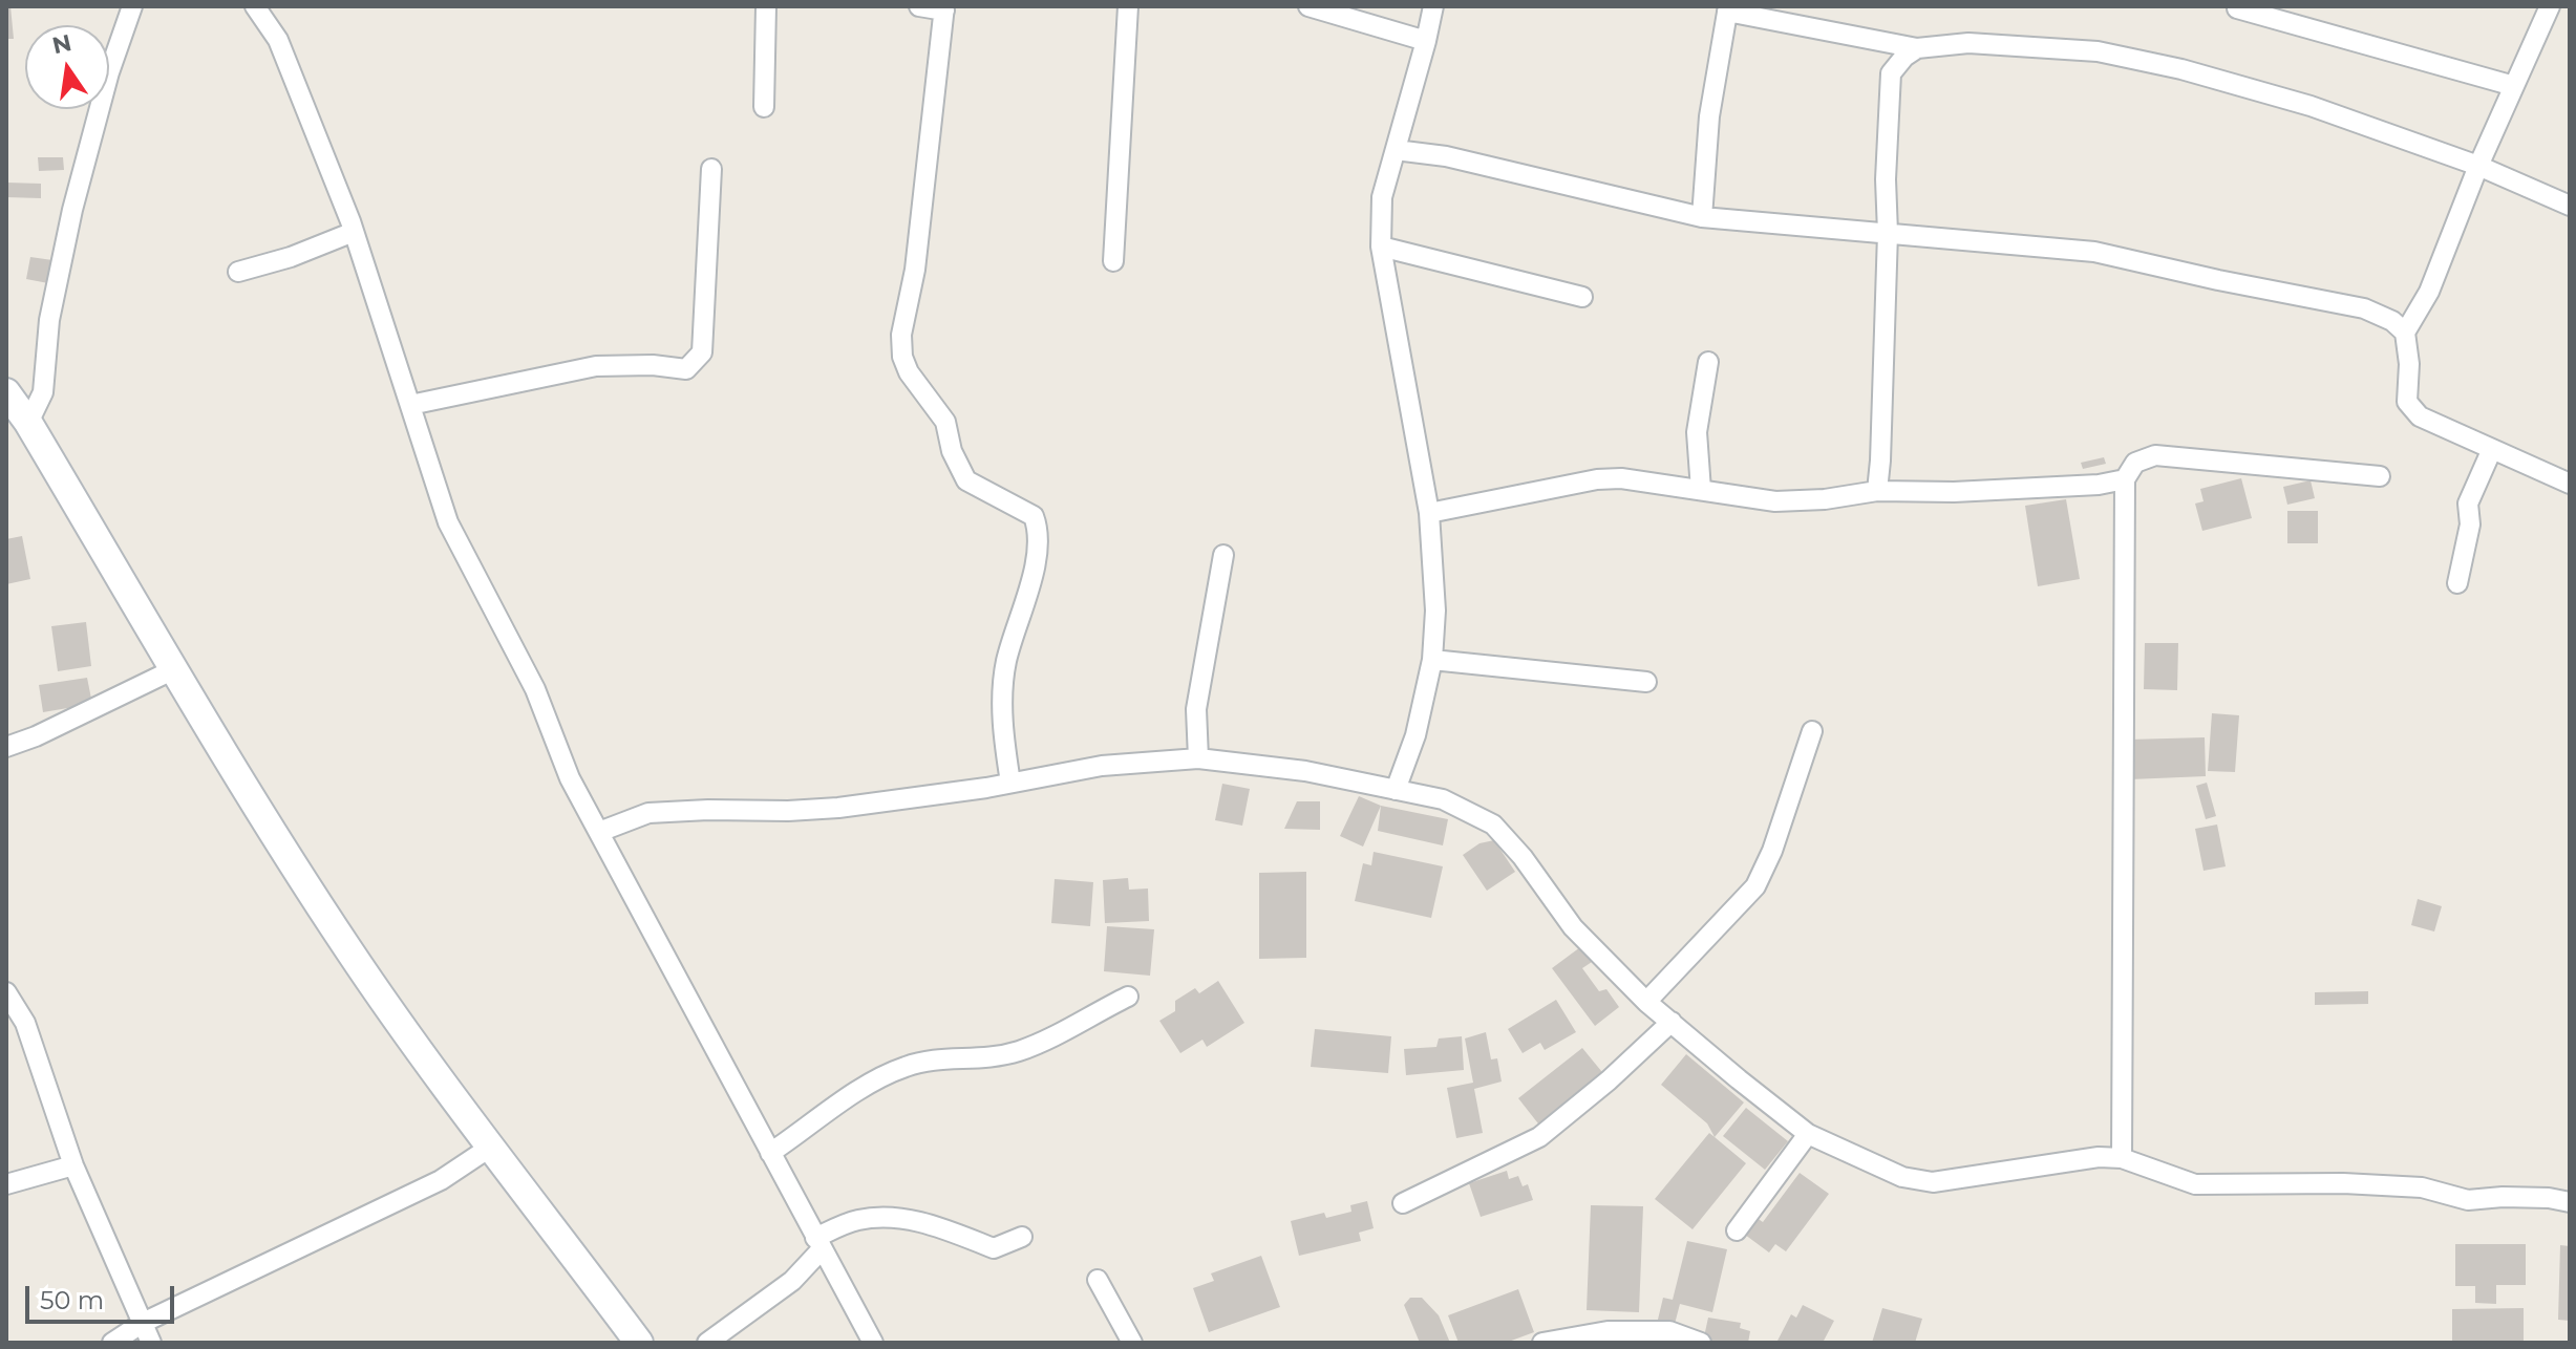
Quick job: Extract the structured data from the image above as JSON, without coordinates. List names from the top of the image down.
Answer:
{
  "scale_bar": "50 m",
  "north": "top"
}
